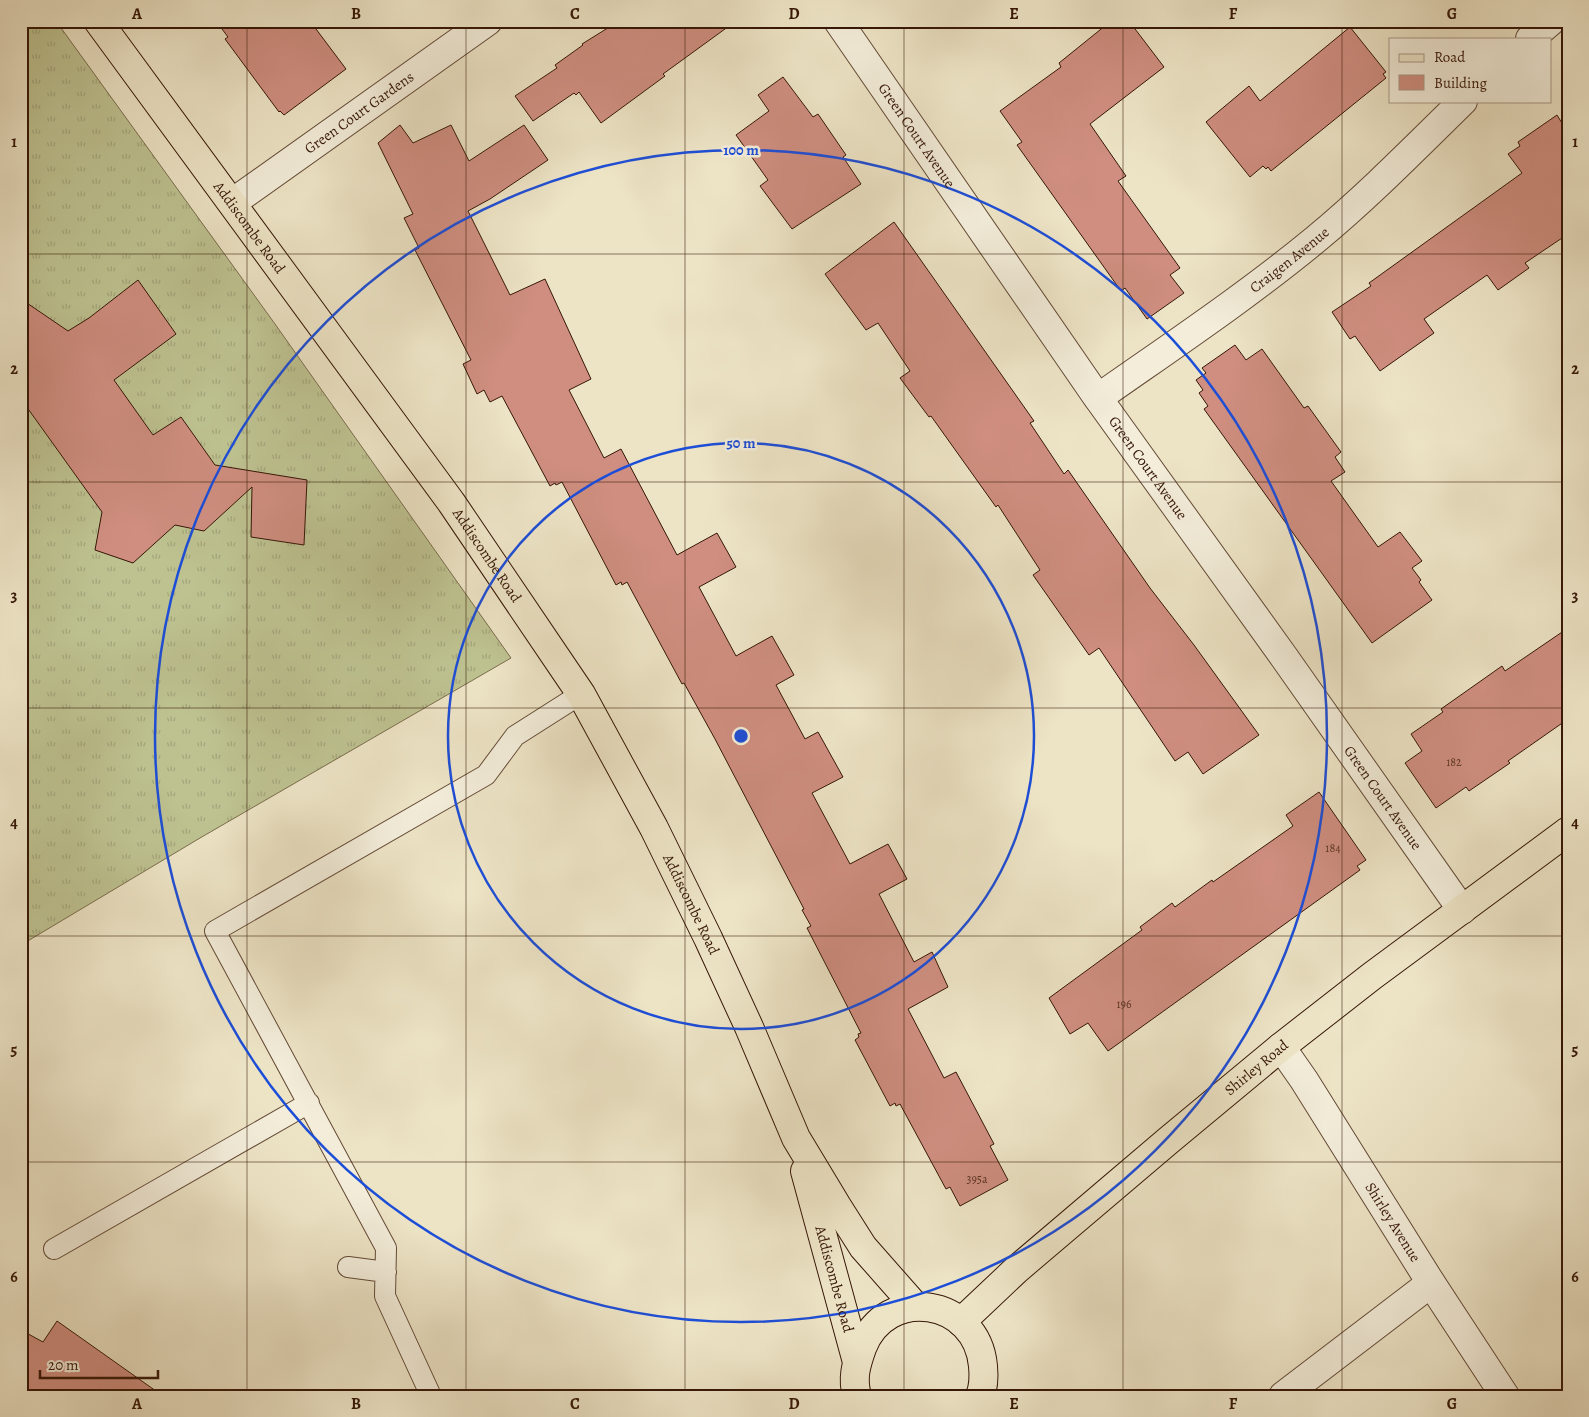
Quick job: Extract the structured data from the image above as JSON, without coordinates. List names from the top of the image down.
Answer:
{
  "streets": {
    "main road": ["Addiscombe Road", "Shirley Road"],
    "street": [
      "Green Court Gardens",
      "Green Court Avenue",
      "Craigen Avenue",
      "Shirley Avenue"
    ]
  },
  "crossings": [
    ["Green Court Gardens", "Addiscombe Road"],
    ["Green Court Avenue", "Craigen Avenue"],
    ["Green Court Avenue", "Shirley Road"],
    ["Shirley Road", "Shirley Avenue"]
  ],
  "house_numbers": [
    "182",
    "184",
    "196",
    "395a"
  ],
  "legend": ["Road", "Building"],
  "scale_bar": "20 m",
  "grid": {
    "columns": [
      "A",
      "B",
      "C",
      "D",
      "E",
      "F",
      "G"
    ],
    "rows": [
      "1",
      "2",
      "3",
      "4",
      "5",
      "6"
    ]
  },
  "rings": ["100 m", "50 m"]
}
